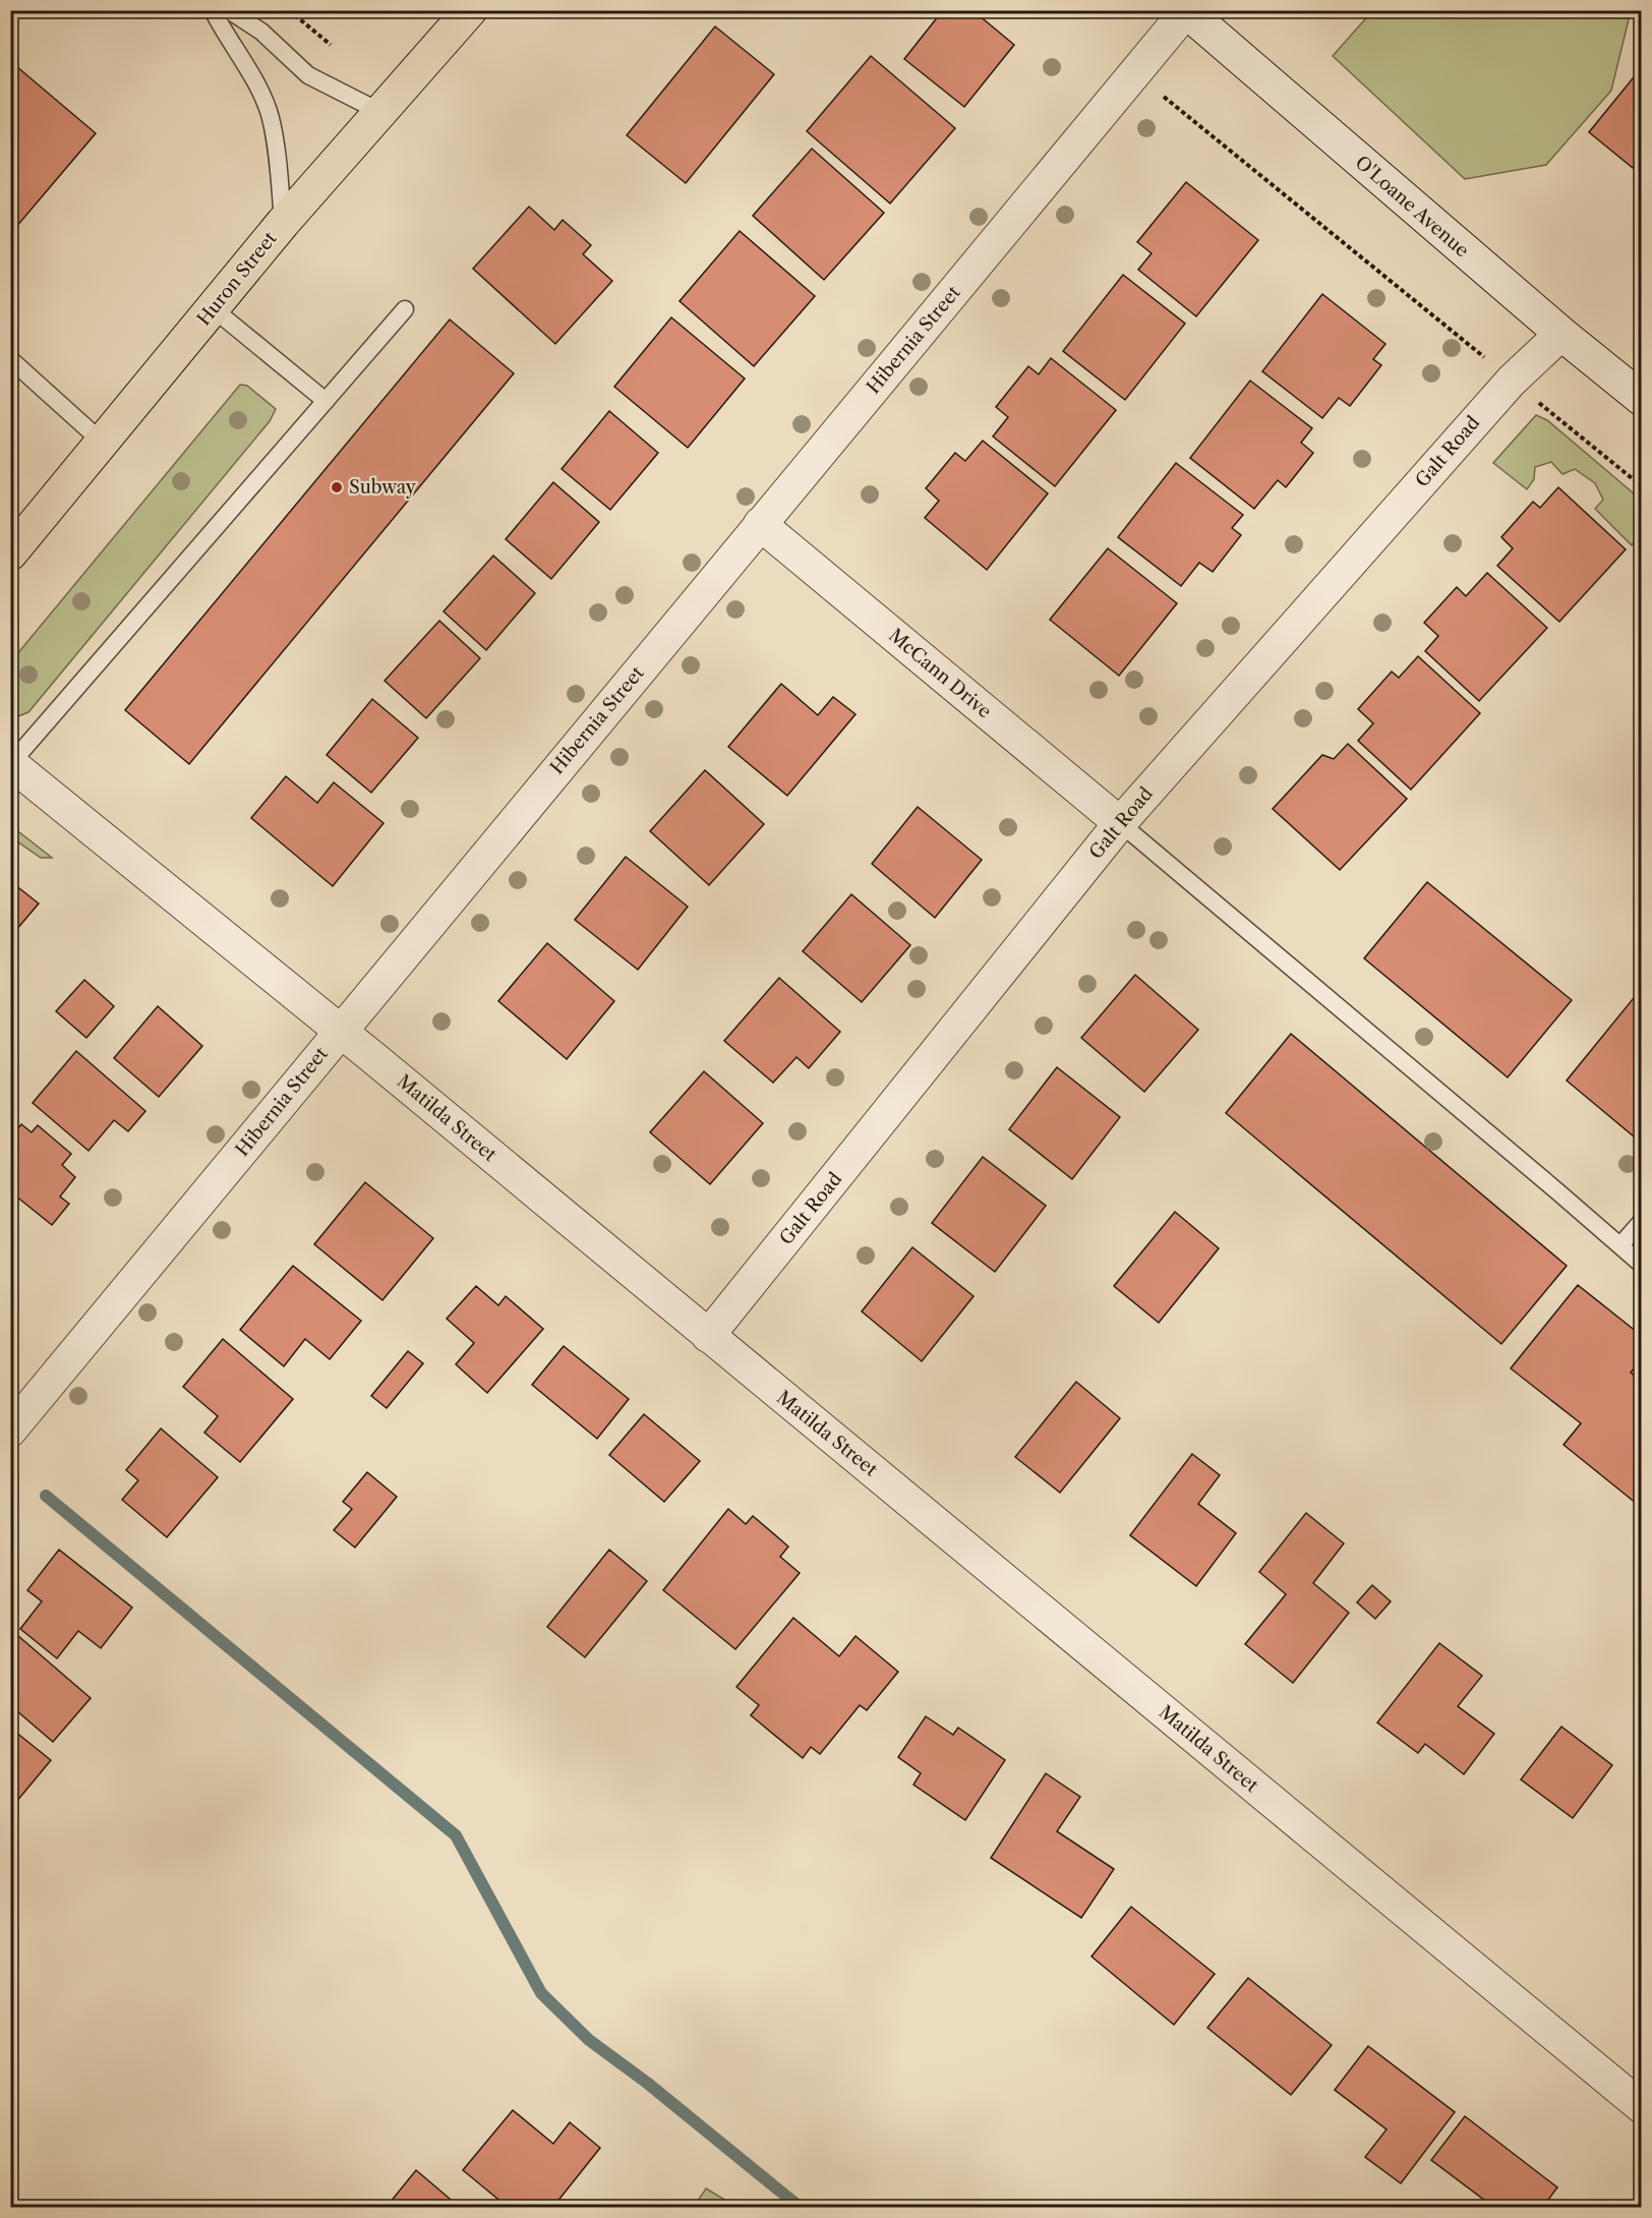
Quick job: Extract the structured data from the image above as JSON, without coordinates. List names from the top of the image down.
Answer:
{
  "streets": {
    "main road": ["O'Loane Avenue", "Huron Street"],
    "street": [
      "Hibernia Street",
      "Galt Road",
      "McCann Drive",
      "Matilda Street"
    ]
  },
  "crossings": [
    ["O'Loane Avenue", "Hibernia Street"],
    ["O'Loane Avenue", "Galt Road"],
    ["Hibernia Street", "McCann Drive"],
    ["Hibernia Street", "Matilda Street"],
    ["Galt Road", "McCann Drive"],
    ["Galt Road", "Matilda Street"]
  ],
  "places": ["Subway"]
}
